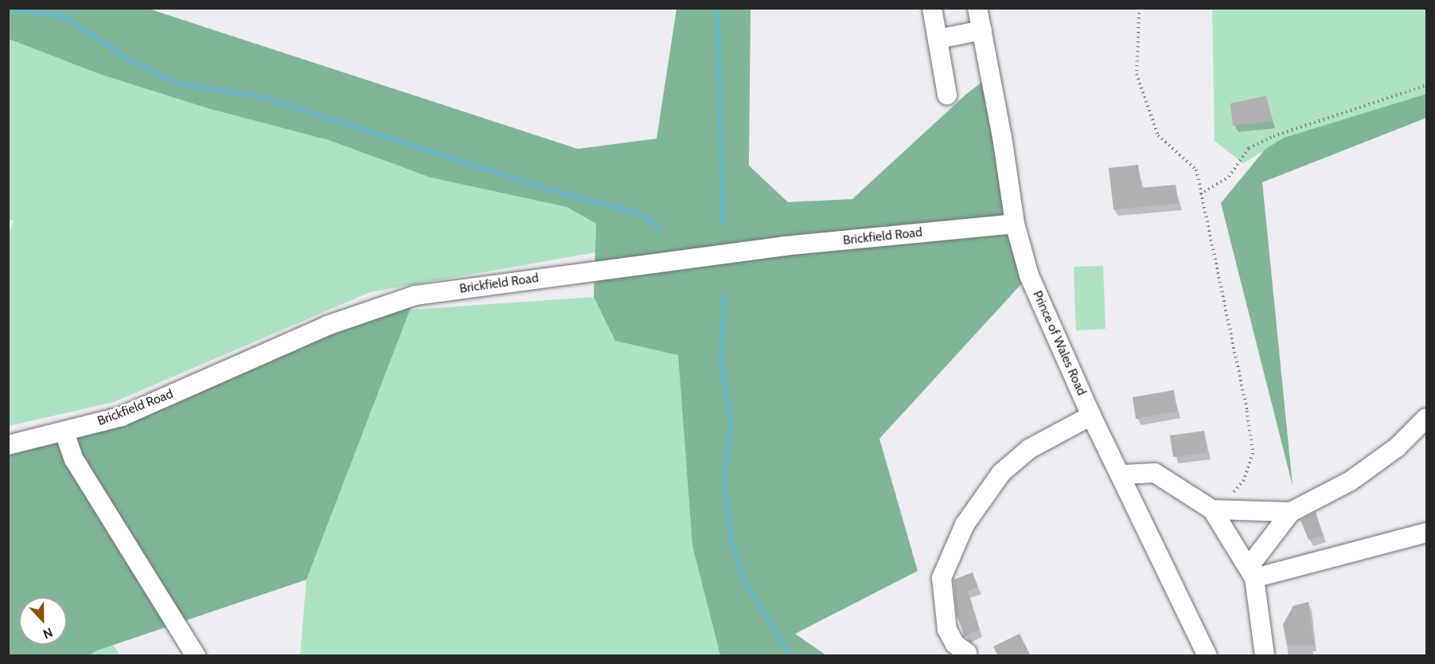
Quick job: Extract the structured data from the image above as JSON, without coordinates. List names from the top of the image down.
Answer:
{
  "streets": {
    "street": ["Brickfield Road", "Prince of Wales Road"]
  },
  "crossings": [
    ["Brickfield Road", "Prince of Wales Road"]
  ],
  "north": "bottom"
}
